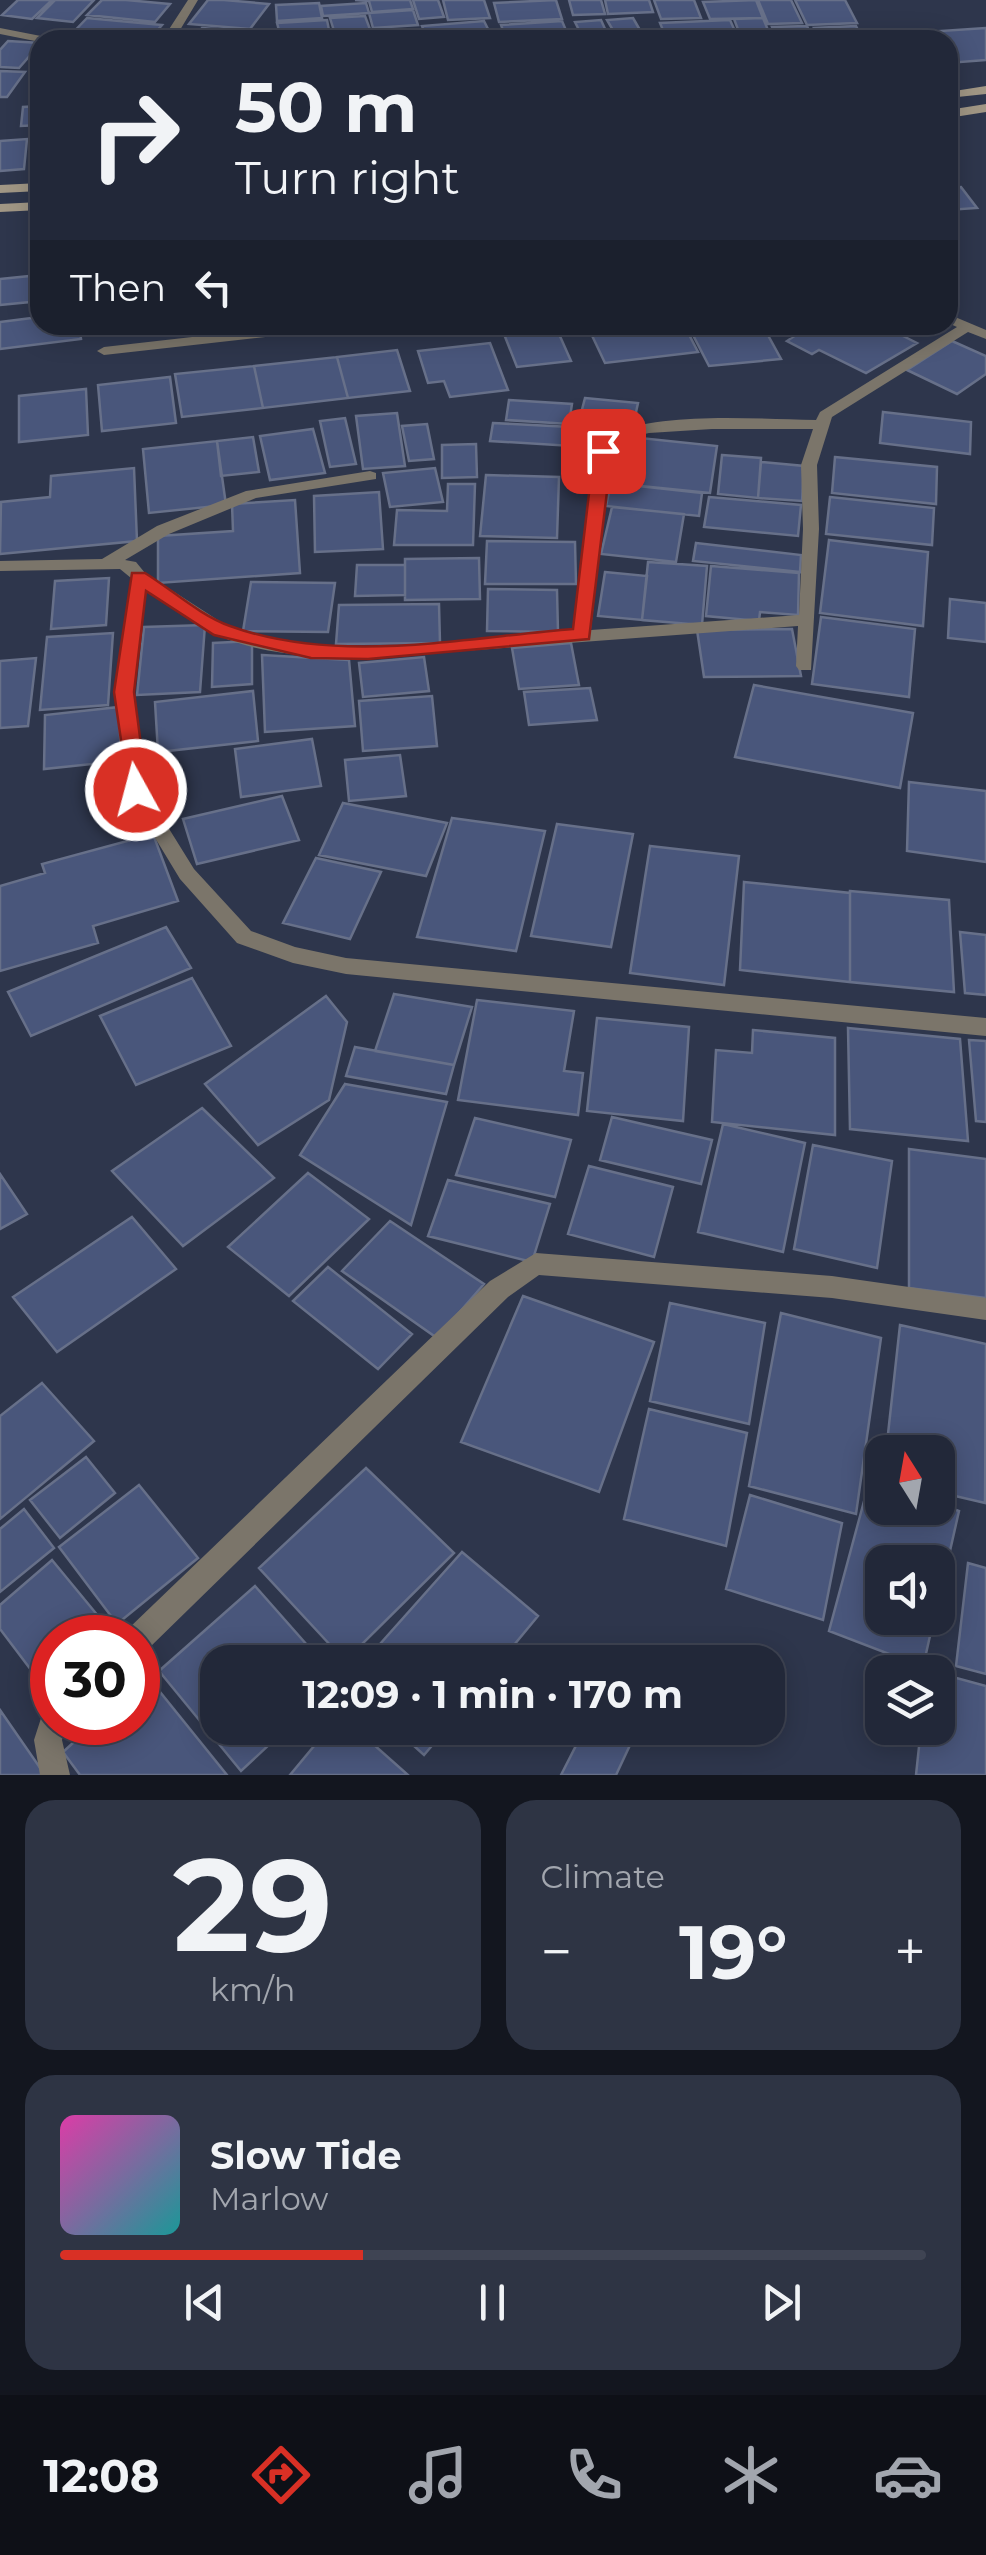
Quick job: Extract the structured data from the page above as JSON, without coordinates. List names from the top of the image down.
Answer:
{
  "north": "top",
  "page": {
    "turn": ["50 m", "Turn right"],
    "then": "Then",
    "limit": "30",
    "trip": "12:09 · 1 min · 170 m",
    "tile": [
      ["29", "km/h"],
      "Climate"
    ],
    "heat": ["−", "19°", "+"],
    "song": ["Slow Tide", "Marlow"],
    "tabs": "12:08"
  }
}
